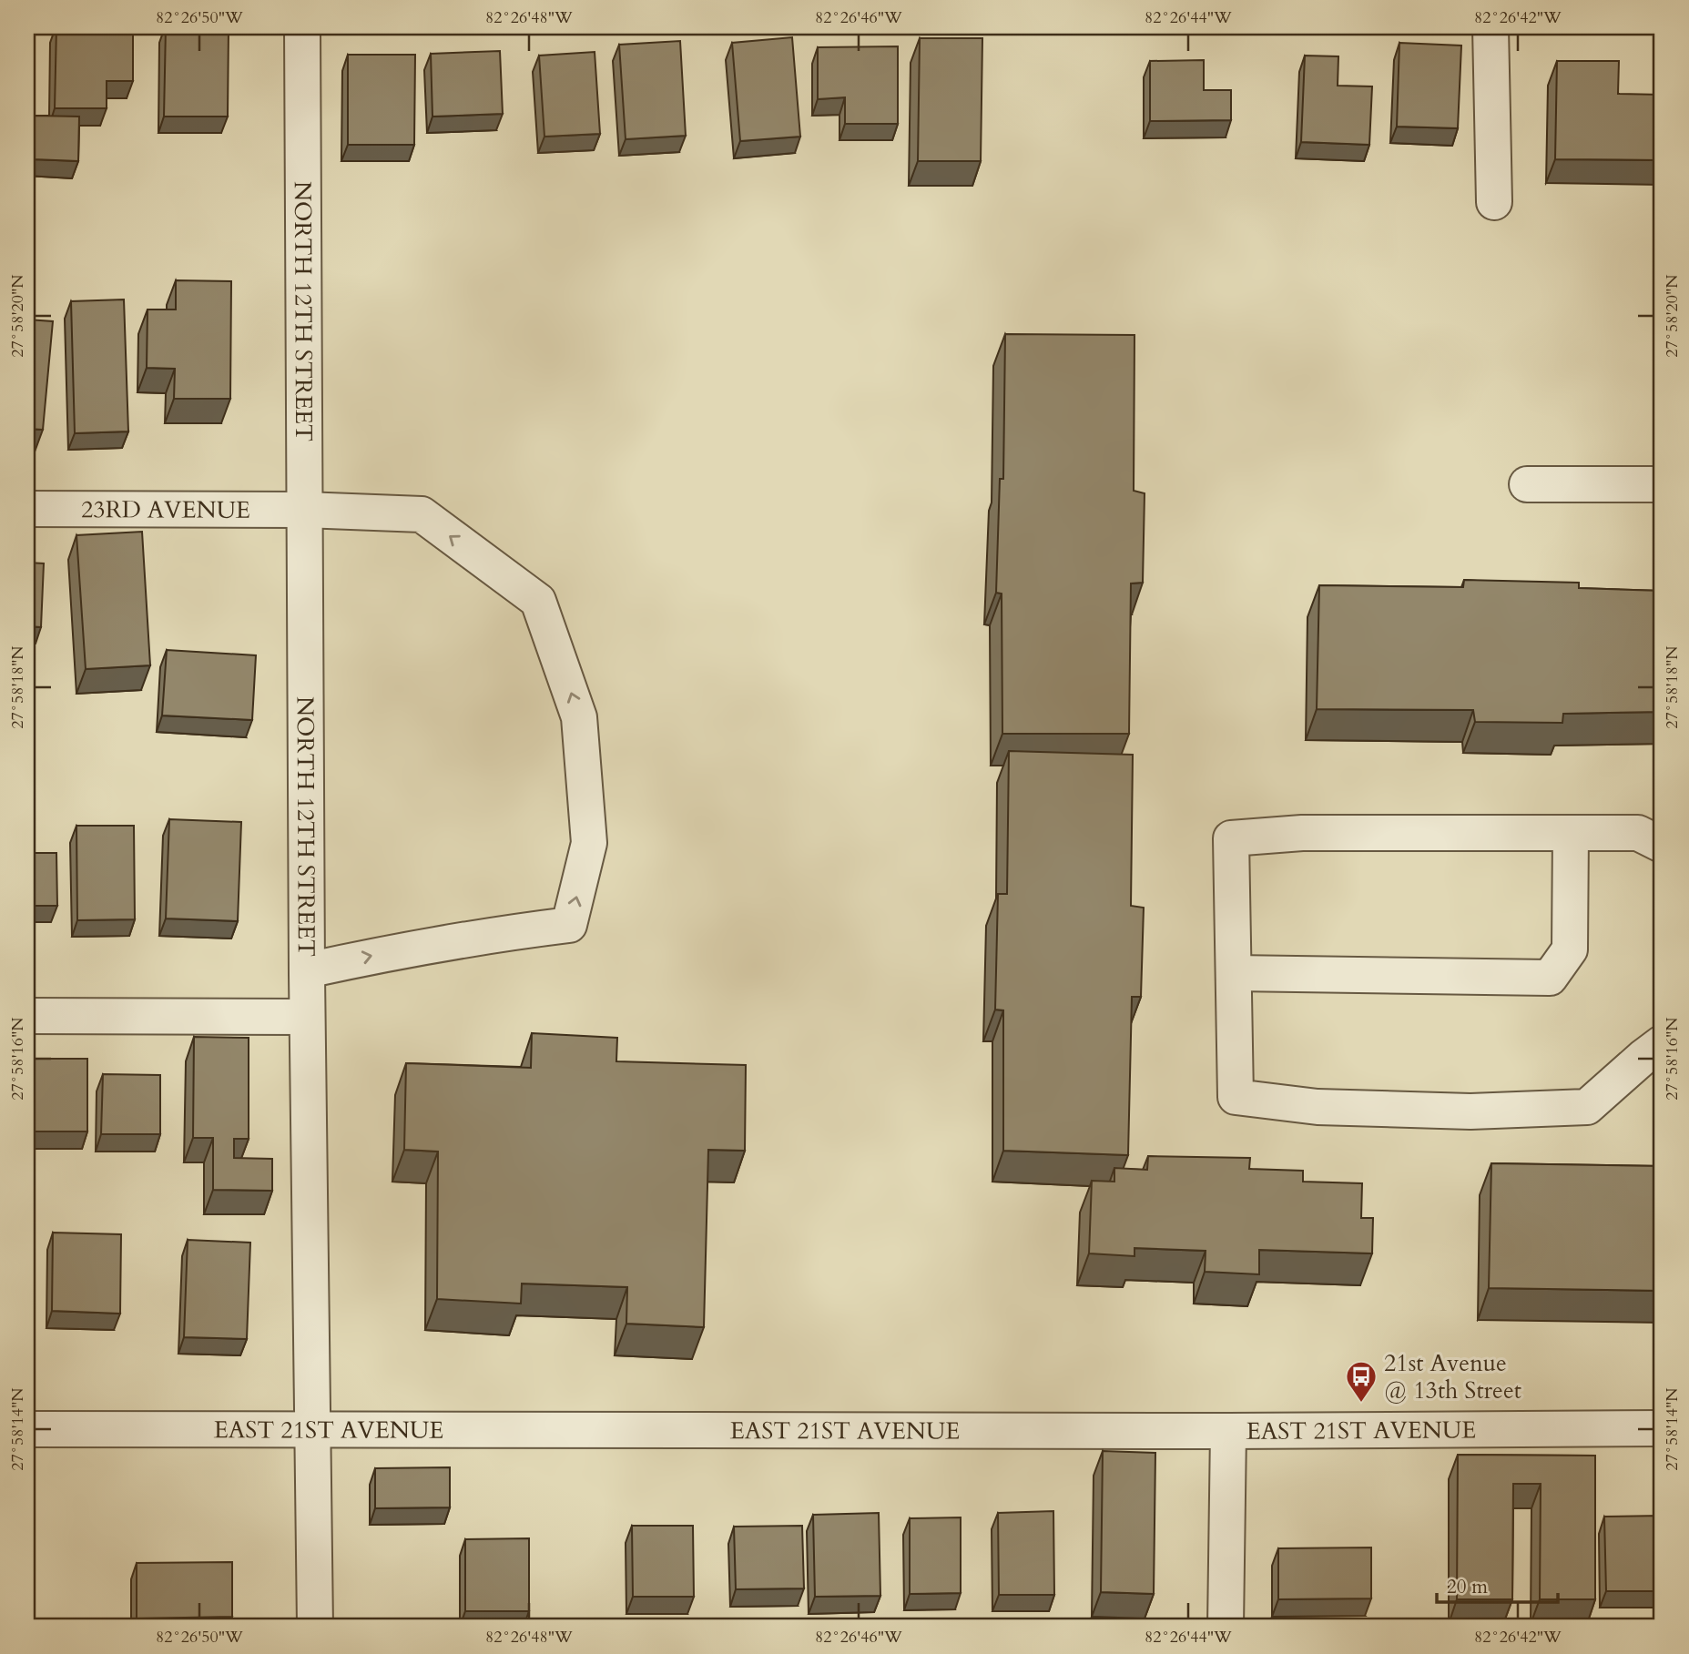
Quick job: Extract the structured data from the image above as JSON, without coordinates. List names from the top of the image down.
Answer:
{
  "streets": {
    "street": ["NORTH 12TH STREET", "23RD AVENUE", "EAST 21ST AVENUE"]
  },
  "crossings": [
    ["NORTH 12TH STREET", "23RD AVENUE"],
    ["NORTH 12TH STREET", "EAST 21ST AVENUE"]
  ],
  "places": {
    "bus stop": ["21st Avenue @ 13th Street"]
  },
  "scale_bar": "20 m",
  "coordinates": [
    "82°26'50\"W",
    "82°26'48\"W",
    "82°26'46\"W",
    "82°26'44\"W",
    "82°26'42\"W",
    "27°58'20\"N",
    "27°58'18\"N",
    "27°58'16\"N",
    "27°58'14\"N"
  ]
}
